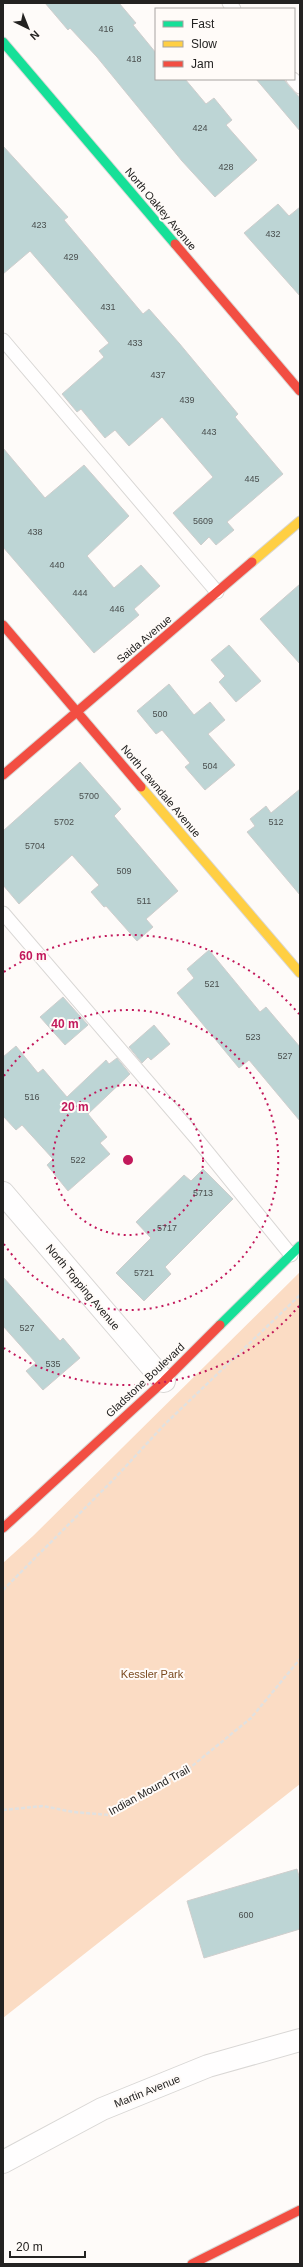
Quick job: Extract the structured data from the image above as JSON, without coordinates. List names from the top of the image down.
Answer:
{
  "streets": {
    "street": [
      "North Oakley Avenue",
      "Saida Avenue",
      "North Lawndale Avenue",
      "North Topping Avenue",
      "Gladstone Boulevard",
      "Martin Avenue"
    ],
    "path": ["Indian Mound Trail"]
  },
  "crossings": [
    ["Saida Avenue", "North Lawndale Avenue"],
    ["North Topping Avenue", "Gladstone Boulevard"]
  ],
  "parks": ["Kessler Park"],
  "house_numbers": [
    "416",
    "418",
    "424",
    "428",
    "423",
    "432",
    "429",
    "431",
    "433",
    "437",
    "439",
    "443",
    "445",
    "5609",
    "438",
    "440",
    "444",
    "446",
    "500",
    "504",
    "5700",
    "5702",
    "512",
    "5704",
    "509",
    "511",
    "521",
    "523",
    "527",
    "516",
    "522",
    "5713",
    "5717",
    "5721",
    "527",
    "535",
    "600"
  ],
  "legend": ["Fast", "Slow", "Jam"],
  "scale_bar": "20 m",
  "north": "bottom right",
  "rings": ["60 m", "40 m", "20 m"]
}
